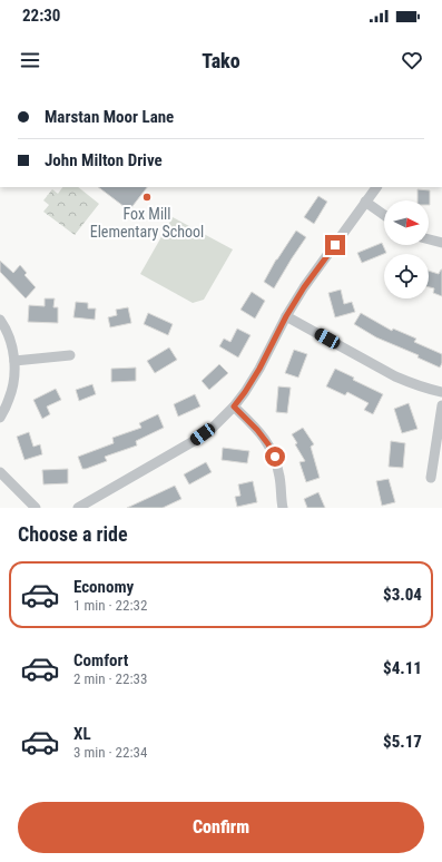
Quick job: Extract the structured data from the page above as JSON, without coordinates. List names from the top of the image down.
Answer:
{
  "places": ["Fox Mill Elementary School"],
  "north": "right",
  "page": {
    "status": "22:30",
    "header": "Tako",
    "banner": ["Marstan Moor Lane", "John Milton Drive"],
    "heading": "Choose a ride",
    "list": [
      {
        "name": "Economy",
        "note": "1 min · 22:32",
        "value": "$3.04"
      },
      {
        "name": "Comfort",
        "note": "2 min · 22:33",
        "value": "$4.11"
      },
      {
        "name": "XL",
        "note": "3 min · 22:34",
        "value": "$5.17"
      }
    ],
    "buttons": "Confirm"
  }
}
